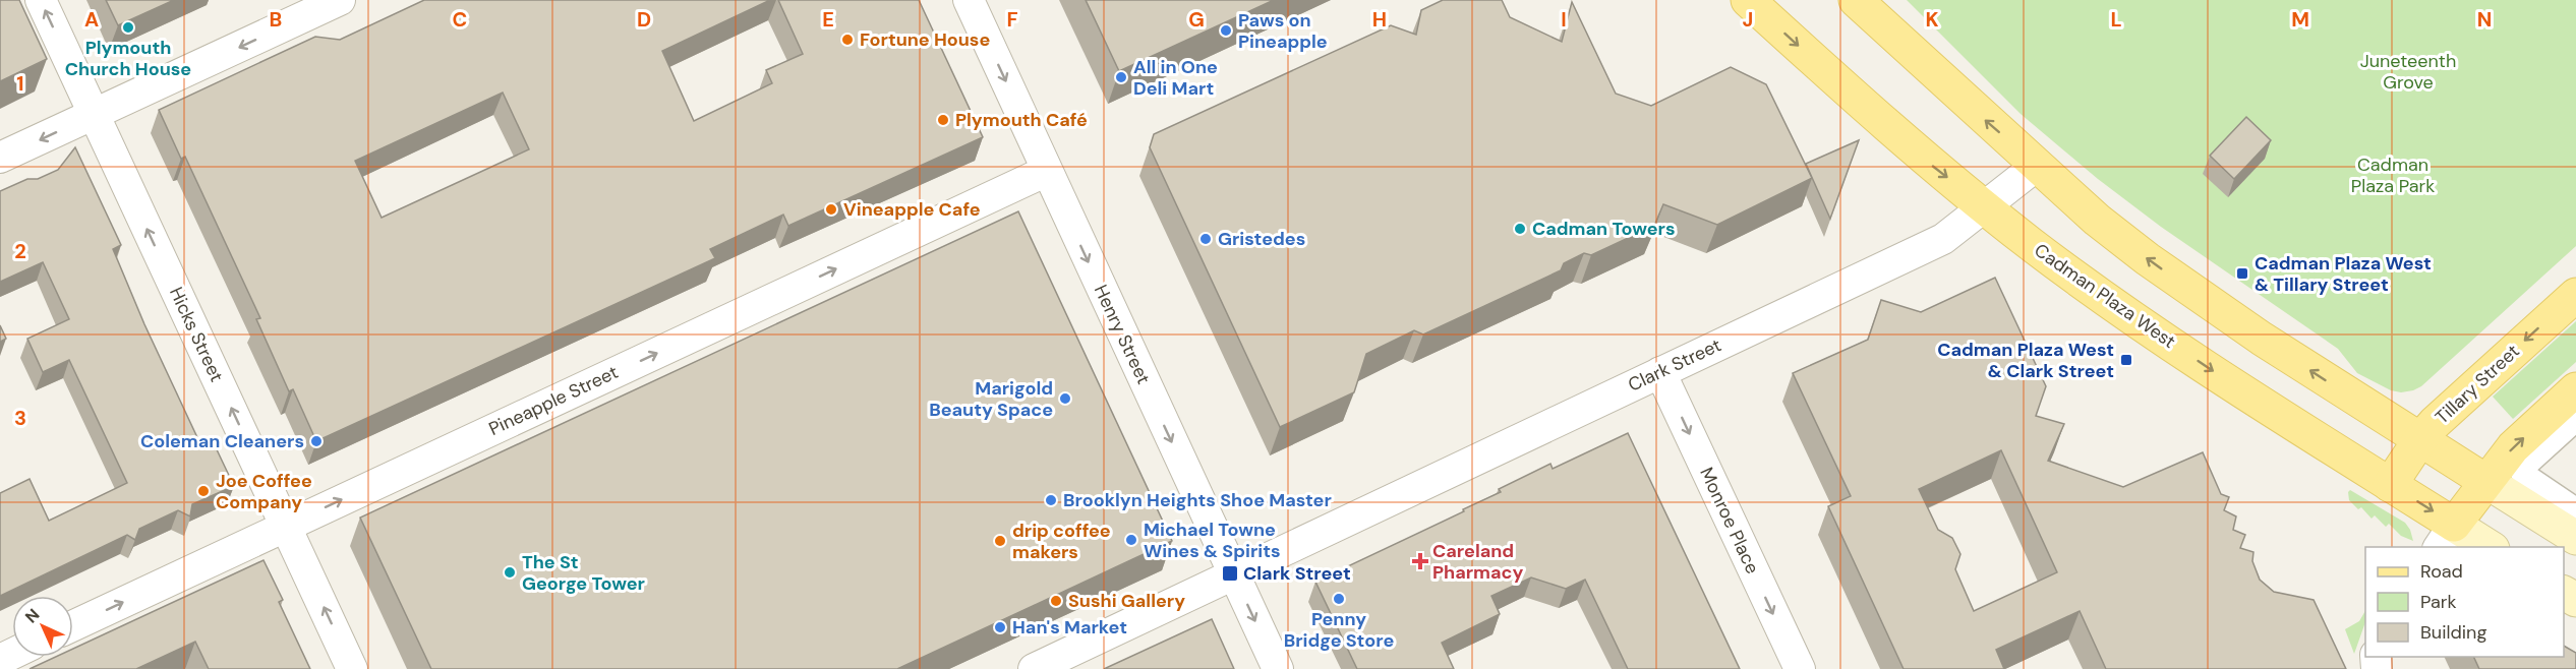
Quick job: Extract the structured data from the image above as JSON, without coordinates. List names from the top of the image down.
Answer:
{
  "streets": {
    "main road": ["Cadman Plaza West", "Tillary Street"],
    "street": [
      "Hicks Street",
      "Henry Street",
      "Clark Street",
      "Pineapple Street",
      "Monroe Place"
    ]
  },
  "crossings": [
    ["Cadman Plaza West", "Clark Street"],
    ["Cadman Plaza West", "Tillary Street"],
    ["Hicks Street", "Pineapple Street"],
    ["Henry Street", "Clark Street"],
    ["Henry Street", "Pineapple Street"],
    ["Clark Street", "Monroe Place"]
  ],
  "one_way": [
    "Hicks Street",
    "Henry Street",
    "Pineapple Street",
    "Monroe Place"
  ],
  "parks": ["Juneteenth Grove", "Cadman Plaza Park"],
  "places": {
    "other": [
      "Plymouth Church House",
      "Paws on Pineapple",
      "Fortune House",
      "All in One Deli Mart",
      "Plymouth Café",
      "Vineapple Cafe",
      "Cadman Towers",
      "Gristedes",
      "Marigold Beauty Space",
      "Coleman Cleaners",
      "Joe Coffee Company",
      "Brooklyn Heights Shoe Master",
      "Michael Towne Wines & Spirits",
      "drip coffee makers",
      "The St George Tower",
      "Penny Bridge Store",
      "Sushi Gallery",
      "Han's Market"
    ],
    "transit": ["Cadman Plaza West & Tillary Street", "Cadman Plaza West & Clark Street", "Clark Street"],
    "health": ["Careland Pharmacy"]
  },
  "legend": ["Road", "Park", "Building"],
  "north": "top left",
  "grid": {
    "columns": [
      "A",
      "B",
      "C",
      "D",
      "E",
      "F",
      "G",
      "H",
      "I",
      "J",
      "K",
      "L",
      "M",
      "N"
    ],
    "rows": ["1", "2", "3"]
  }
}
